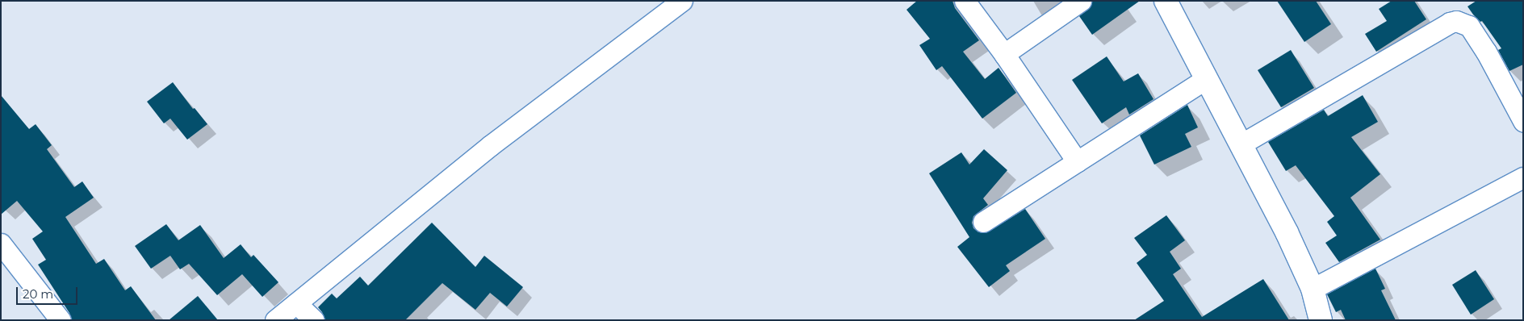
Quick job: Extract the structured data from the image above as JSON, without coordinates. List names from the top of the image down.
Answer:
{
  "scale_bar": "20 m"
}
